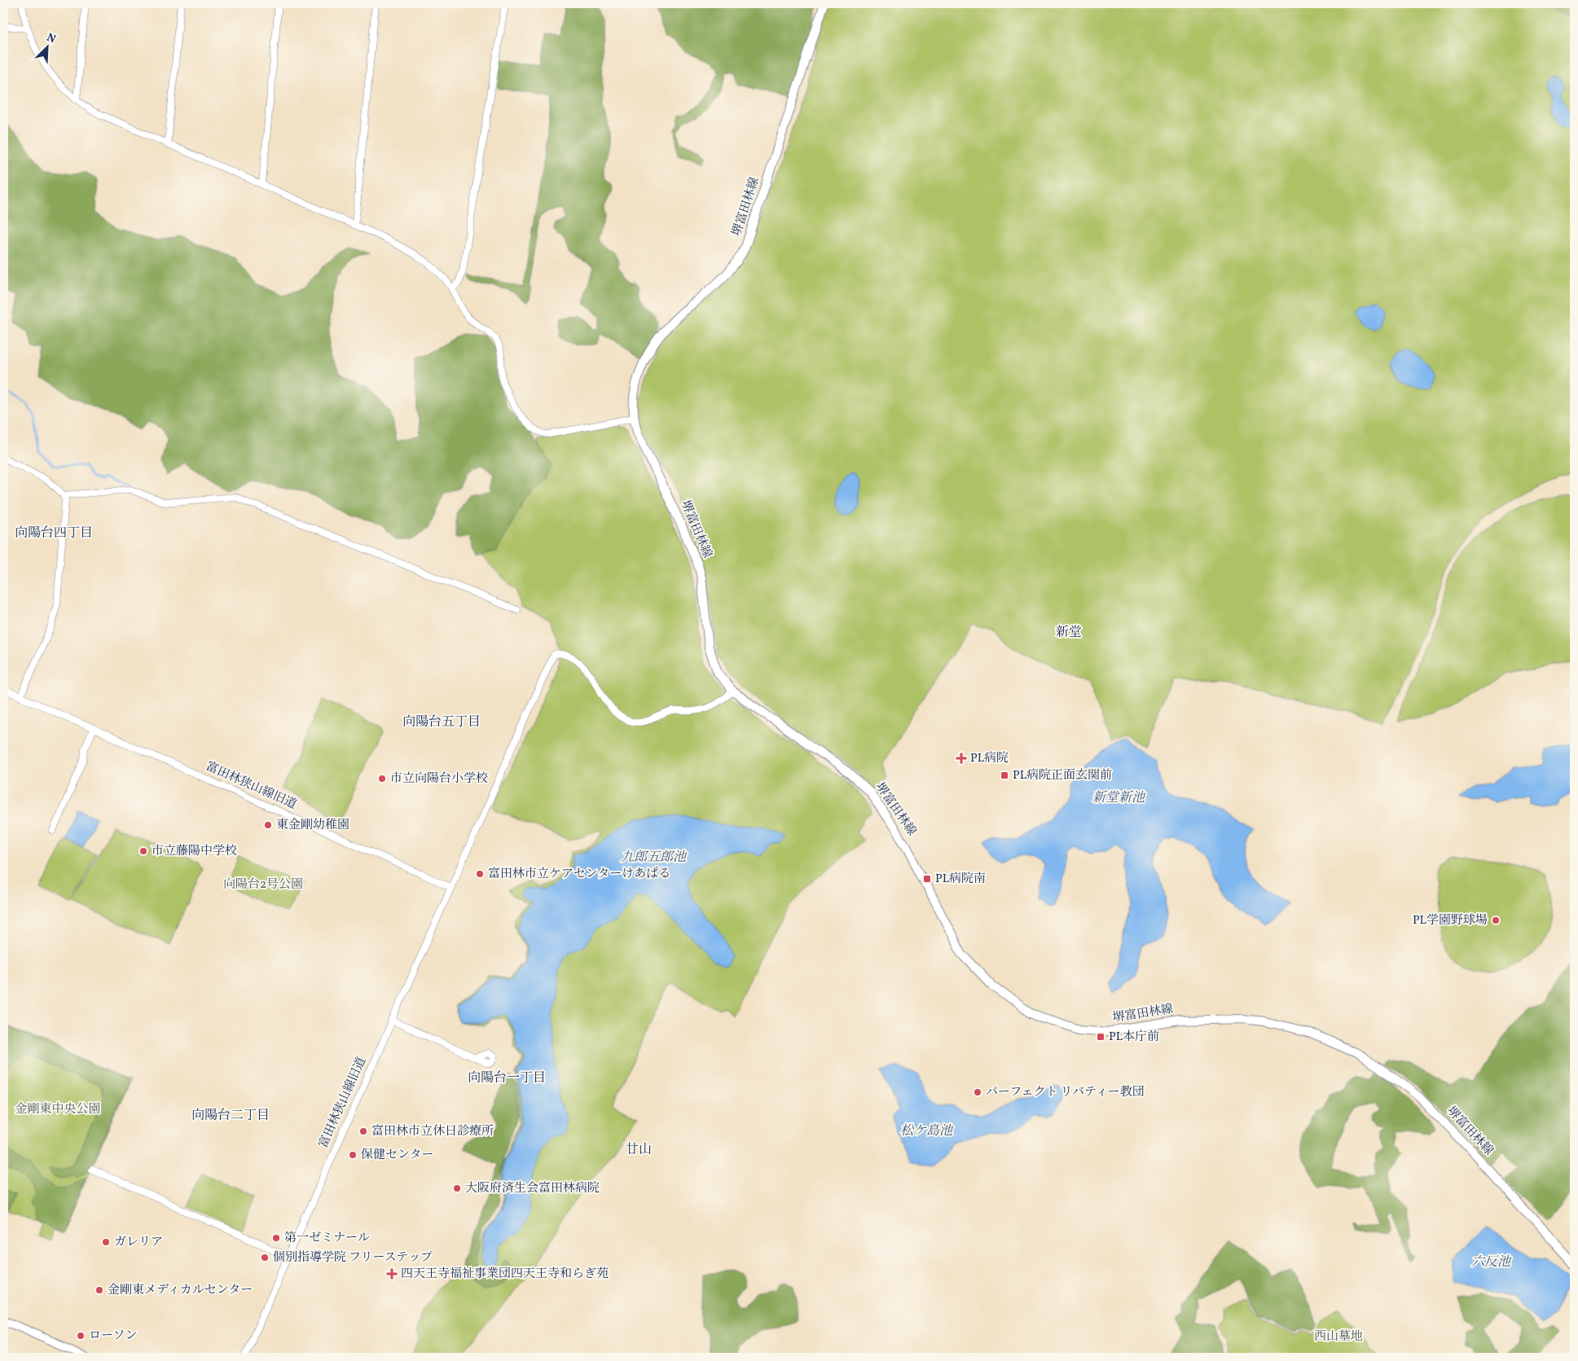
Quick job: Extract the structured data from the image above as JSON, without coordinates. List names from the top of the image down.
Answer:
{
  "streets": {
    "main road": ["堺富田林線"],
    "street": ["富田林狭山線旧道"]
  },
  "districts": [
    "向陽台四丁目",
    "新堂",
    "向陽台五丁目",
    "向陽台一丁目",
    "向陽台二丁目",
    "廿山"
  ],
  "water": [
    "新堂新池",
    "九郎五郎池",
    "松ケ島池",
    "六反池"
  ],
  "parks": ["向陽台2号公園", "金剛東中央公園", "西山墓地"],
  "places": {
    "health": ["PL病院", "四天王寺福祉事業団四天王寺和らぎ苑"],
    "transit": ["PL病院正面玄関前", "PL病院南", "PL本庁前"],
    "other": [
      "市立向陽台小学校",
      "東金剛幼稚園",
      "市立藤陽中学校",
      "富田林市立ケアセンターけあぱる",
      "PL学園野球場",
      "パーフェクト リバティー教団",
      "富田林市立休日診療所",
      "保健センター",
      "大阪府済生会富田林病院",
      "第一ゼミナール",
      "ガレリア",
      "個別指導学院 フリーステップ",
      "金剛東メディカルセンター",
      "ローソン"
    ]
  },
  "north": "top right"
}
